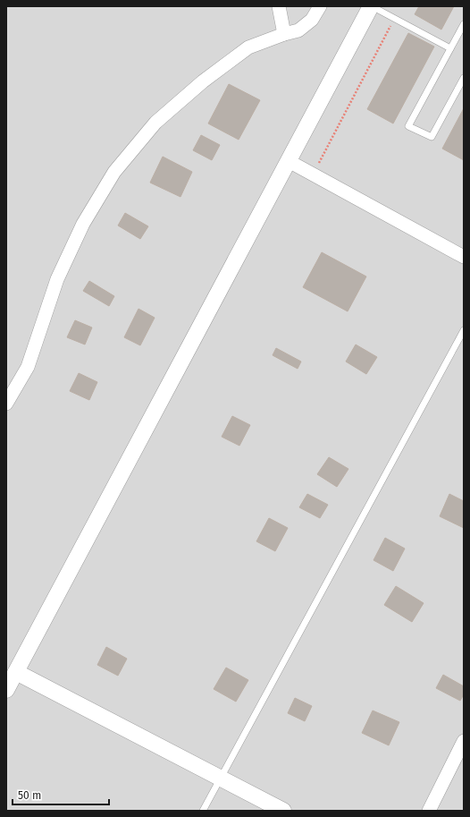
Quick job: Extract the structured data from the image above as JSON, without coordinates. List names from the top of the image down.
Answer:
{
  "scale_bar": "50 m"
}
